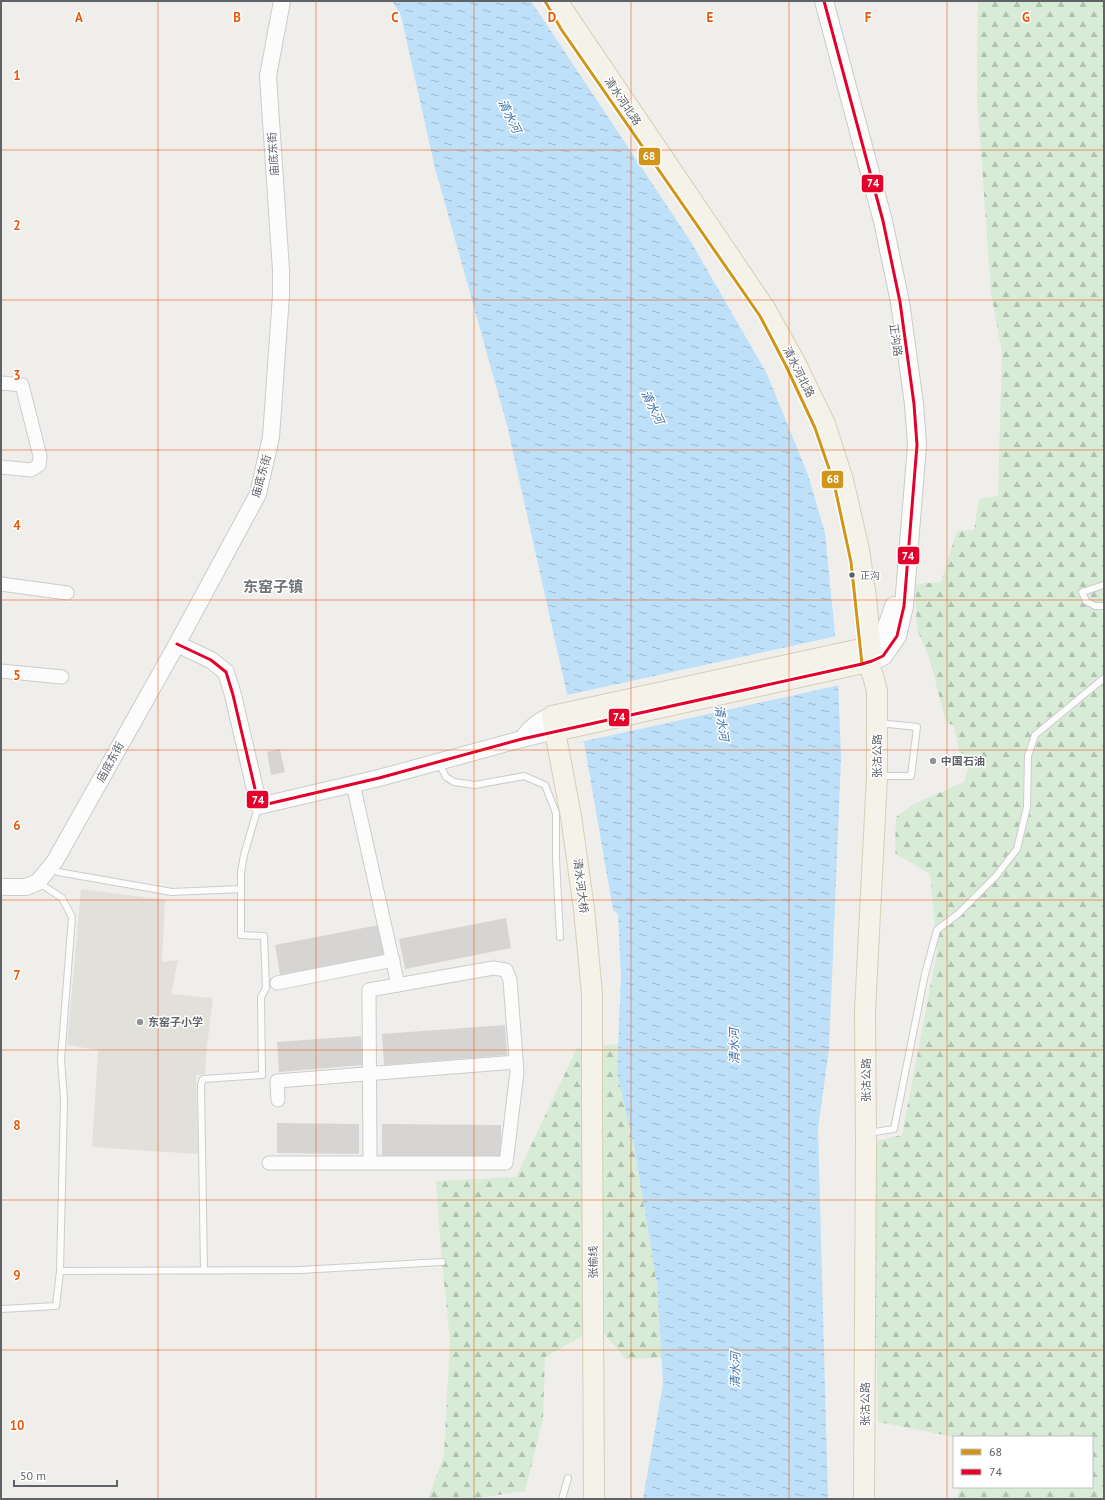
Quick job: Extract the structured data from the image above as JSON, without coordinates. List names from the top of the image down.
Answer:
{
  "streets": {
    "main road": [
      "清水河北路",
      "正沟路",
      "张沽公路",
      "清水河大桥",
      "张榆线"
    ],
    "street": ["庙底东街"]
  },
  "crossings": [
    ["清水河北路", "正沟路"],
    ["清水河北路", "张沽公路"],
    ["正沟路", "张沽公路"],
    ["正沟路", "清水河大桥"],
    ["清水河大桥", "张榆线"]
  ],
  "districts": ["东窑子镇"],
  "water": ["清水河"],
  "places": ["正沟", "中国石油", "东窑子小学"],
  "lines": ["transit line 68", "transit line 74"],
  "legend": ["68", "74"],
  "scale_bar": "50 m",
  "grid": {
    "columns": [
      "A",
      "B",
      "C",
      "D",
      "E",
      "F",
      "G"
    ],
    "rows": [
      "1",
      "2",
      "3",
      "4",
      "5",
      "6",
      "7",
      "8",
      "9",
      "10"
    ]
  }
}
